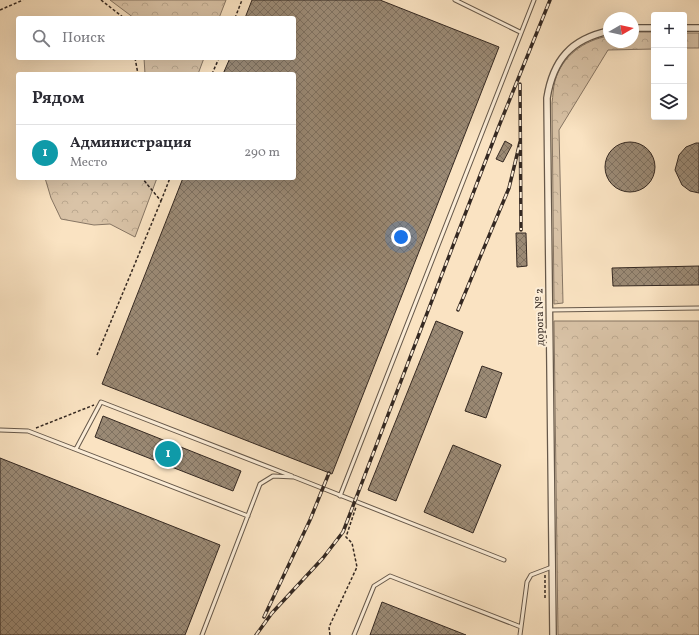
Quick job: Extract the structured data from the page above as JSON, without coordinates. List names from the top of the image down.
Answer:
{
  "streets": {
    "street": ["дорога № 2"]
  },
  "north": "right",
  "page": {
    "map_buttons": ["+", "−"],
    "search": "Поиск",
    "heading": "Рядом",
    "list": [
      {
        "mark": "1",
        "name": "Администрация",
        "note": "Место",
        "value": "290 m"
      }
    ],
    "pins": "1"
  }
}
